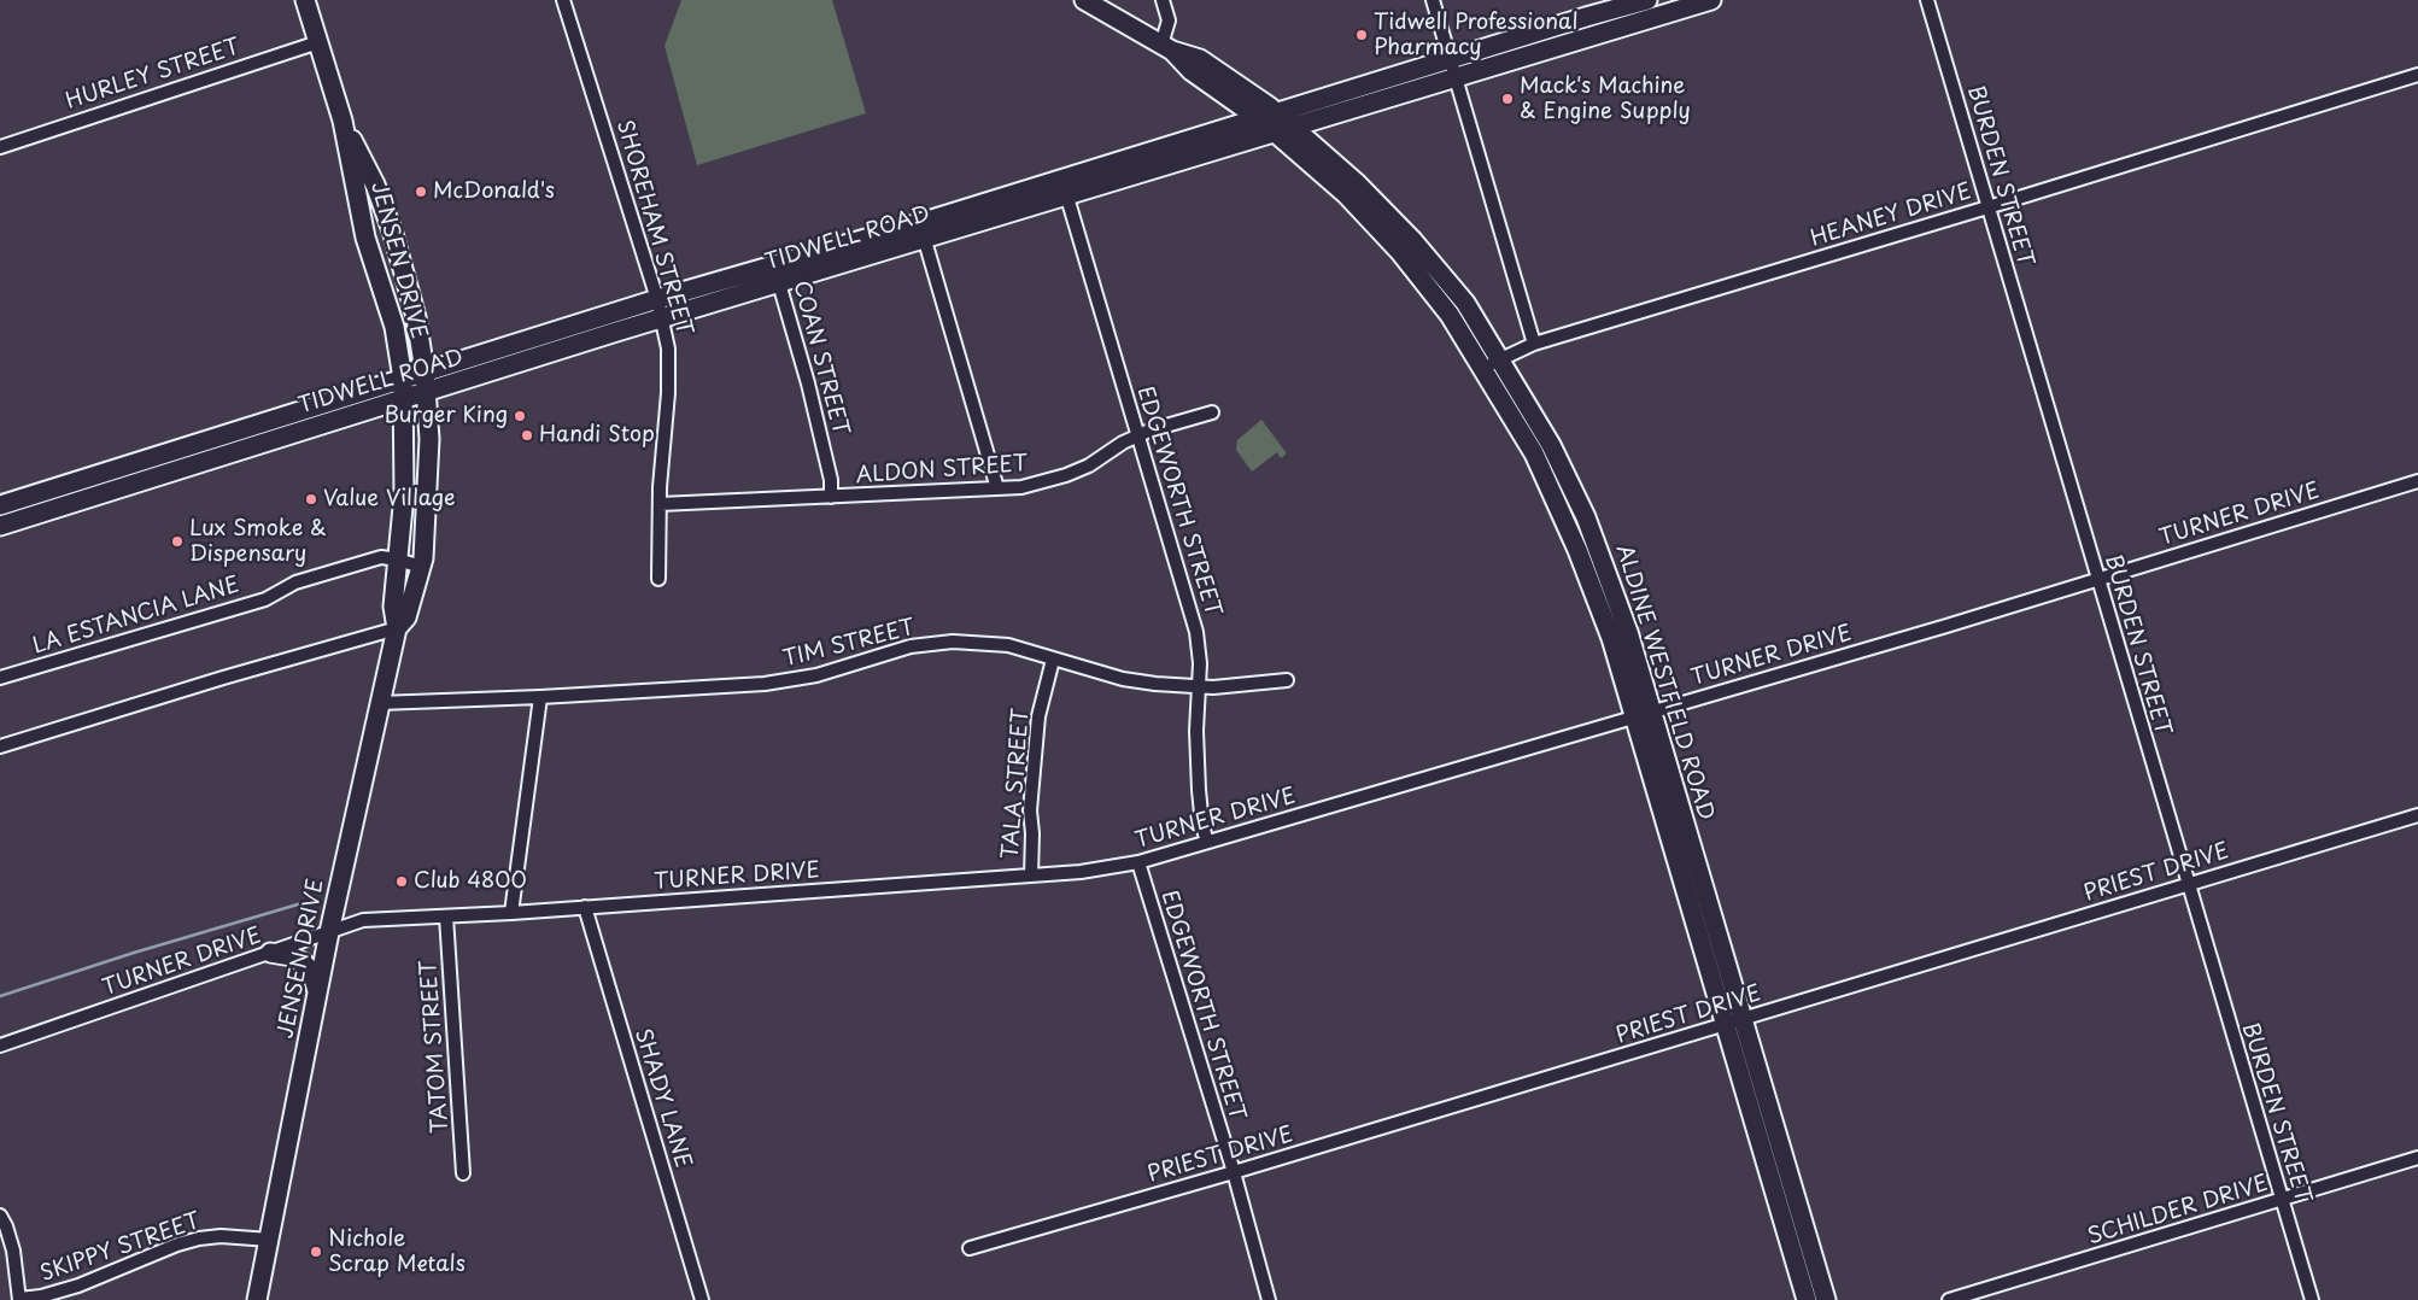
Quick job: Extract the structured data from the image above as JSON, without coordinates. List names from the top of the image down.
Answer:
{
  "streets": {
    "main road": ["TIDWELL ROAD", "JENSEN DRIVE", "ALDINE WESTFIELD ROAD"],
    "street": [
      "HURLEY STREET",
      "BURDEN STREET",
      "HEANEY DRIVE",
      "SHOREHAM STREET",
      "COAN STREET",
      "ALDON STREET",
      "EDGEWORTH STREET",
      "TURNER DRIVE",
      "LA ESTANCIA LANE",
      "TIM STREET",
      "TALA STREET",
      "PRIEST DRIVE",
      "TATOM STREET",
      "SHADY LANE",
      "SCHILDER DRIVE",
      "SKIPPY STREET"
    ]
  },
  "crossings": [
    ["HURLEY STREET", "JENSEN DRIVE"],
    ["BURDEN STREET", "HEANEY DRIVE"],
    ["BURDEN STREET", "TURNER DRIVE"],
    ["BURDEN STREET", "PRIEST DRIVE"],
    ["BURDEN STREET", "SCHILDER DRIVE"],
    ["HEANEY DRIVE", "ALDINE WESTFIELD ROAD"],
    ["SHOREHAM STREET", "TIDWELL ROAD"],
    ["SHOREHAM STREET", "ALDON STREET"],
    ["TIDWELL ROAD", "JENSEN DRIVE"],
    ["TIDWELL ROAD", "COAN STREET"],
    ["TIDWELL ROAD", "EDGEWORTH STREET"],
    ["TIDWELL ROAD", "ALDINE WESTFIELD ROAD"],
    ["JENSEN DRIVE", "TURNER DRIVE"],
    ["JENSEN DRIVE", "LA ESTANCIA LANE"],
    ["JENSEN DRIVE", "TIM STREET"],
    ["JENSEN DRIVE", "SKIPPY STREET"],
    ["COAN STREET", "ALDON STREET"],
    ["ALDON STREET", "EDGEWORTH STREET"],
    ["EDGEWORTH STREET", "TURNER DRIVE"],
    ["EDGEWORTH STREET", "TIM STREET"],
    ["EDGEWORTH STREET", "PRIEST DRIVE"],
    ["TURNER DRIVE", "ALDINE WESTFIELD ROAD"],
    ["TURNER DRIVE", "TALA STREET"],
    ["TURNER DRIVE", "TATOM STREET"],
    ["TURNER DRIVE", "SHADY LANE"],
    ["TIM STREET", "TALA STREET"],
    ["ALDINE WESTFIELD ROAD", "PRIEST DRIVE"]
  ],
  "places": [
    "Tidwell Professional Pharmacy",
    "Mack's Machine & Engine Supply",
    "McDonald's",
    "Burger King",
    "Handi Stop",
    "Value Village",
    "Lux Smoke & Dispensary",
    "Club 4800",
    "Nichole Scrap Metals"
  ]
}
